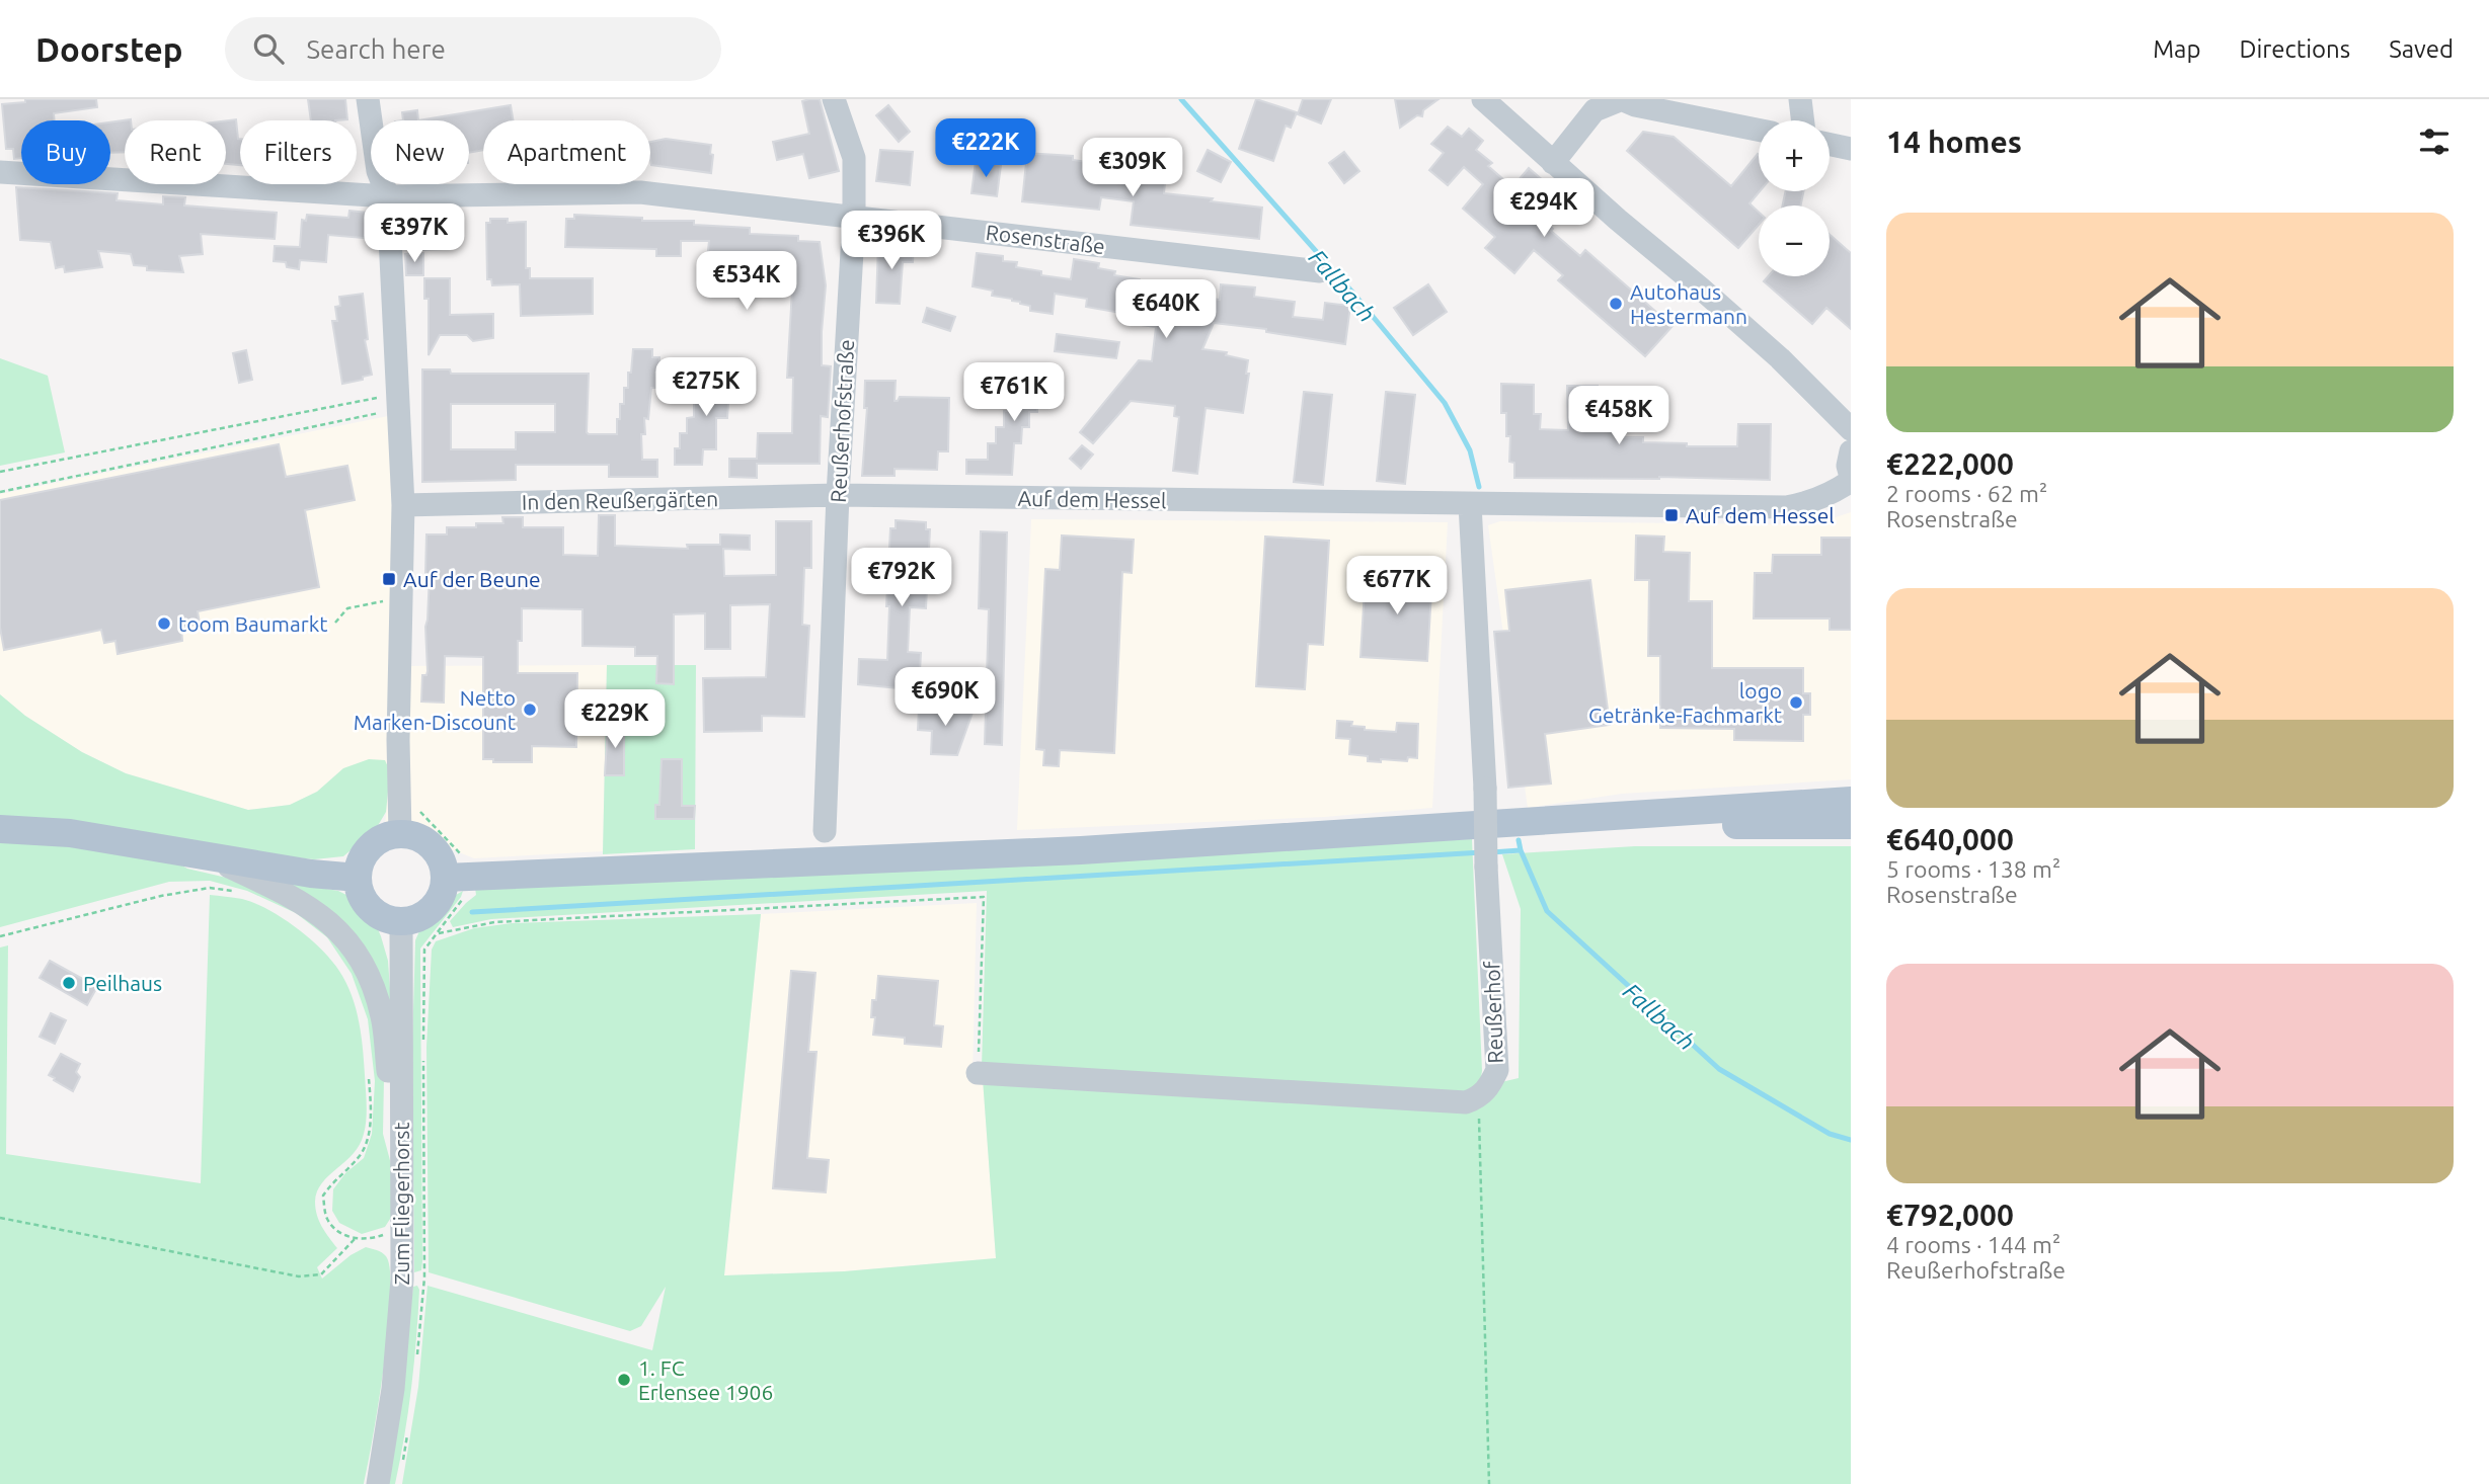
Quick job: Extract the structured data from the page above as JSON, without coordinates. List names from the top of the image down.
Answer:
{
  "streets": {
    "street": [
      "Rosenstraße",
      "Reußerhofstraße",
      "Auf dem Hessel",
      "In den Reußergärten",
      "Reußerhof",
      "Zum Fliegerhorst"
    ]
  },
  "crossings": [
    ["Rosenstraße", "Reußerhofstraße"],
    ["Reußerhofstraße", "Auf dem Hessel"],
    ["Reußerhofstraße", "In den Reußergärten"],
    ["Auf dem Hessel", "In den Reußergärten"],
    ["Auf dem Hessel", "Reußerhof"]
  ],
  "water": ["Fallbach"],
  "places": {
    "other": [
      "Autohaus Hestermann",
      "toom Baumarkt",
      "logo Getränke-Fachmarkt",
      "Netto Marken-Discount",
      "Peilhaus",
      "1. FC Erlensee 1906"
    ],
    "transit": ["Auf dem Hessel", "Auf der Beune"]
  },
  "page": {
    "header": "Doorstep",
    "search": "Search here",
    "nav": ["Map", "Directions", "Saved"],
    "heading": "14 homes",
    "price": [
      "€222K",
      "€309K",
      "€294K",
      "€397K",
      "€396K",
      "€534K",
      "€640K",
      "€275K",
      "€761K",
      "€458K",
      "€792K",
      "€677K",
      "€690K",
      "€229K"
    ],
    "map_buttons": ["+", "−"],
    "chip": [
      "Buy",
      "Rent",
      "Filters",
      "New",
      "Apartment"
    ],
    "list": [
      {
        "name": "€222,000",
        "note": "2 rooms · 62 m² · Rosenstraße"
      },
      {
        "name": "€640,000",
        "note": "5 rooms · 138 m² · Rosenstraße"
      },
      {
        "name": "€792,000",
        "note": "4 rooms · 144 m² · Reußerhofstraße"
      }
    ]
  }
}
